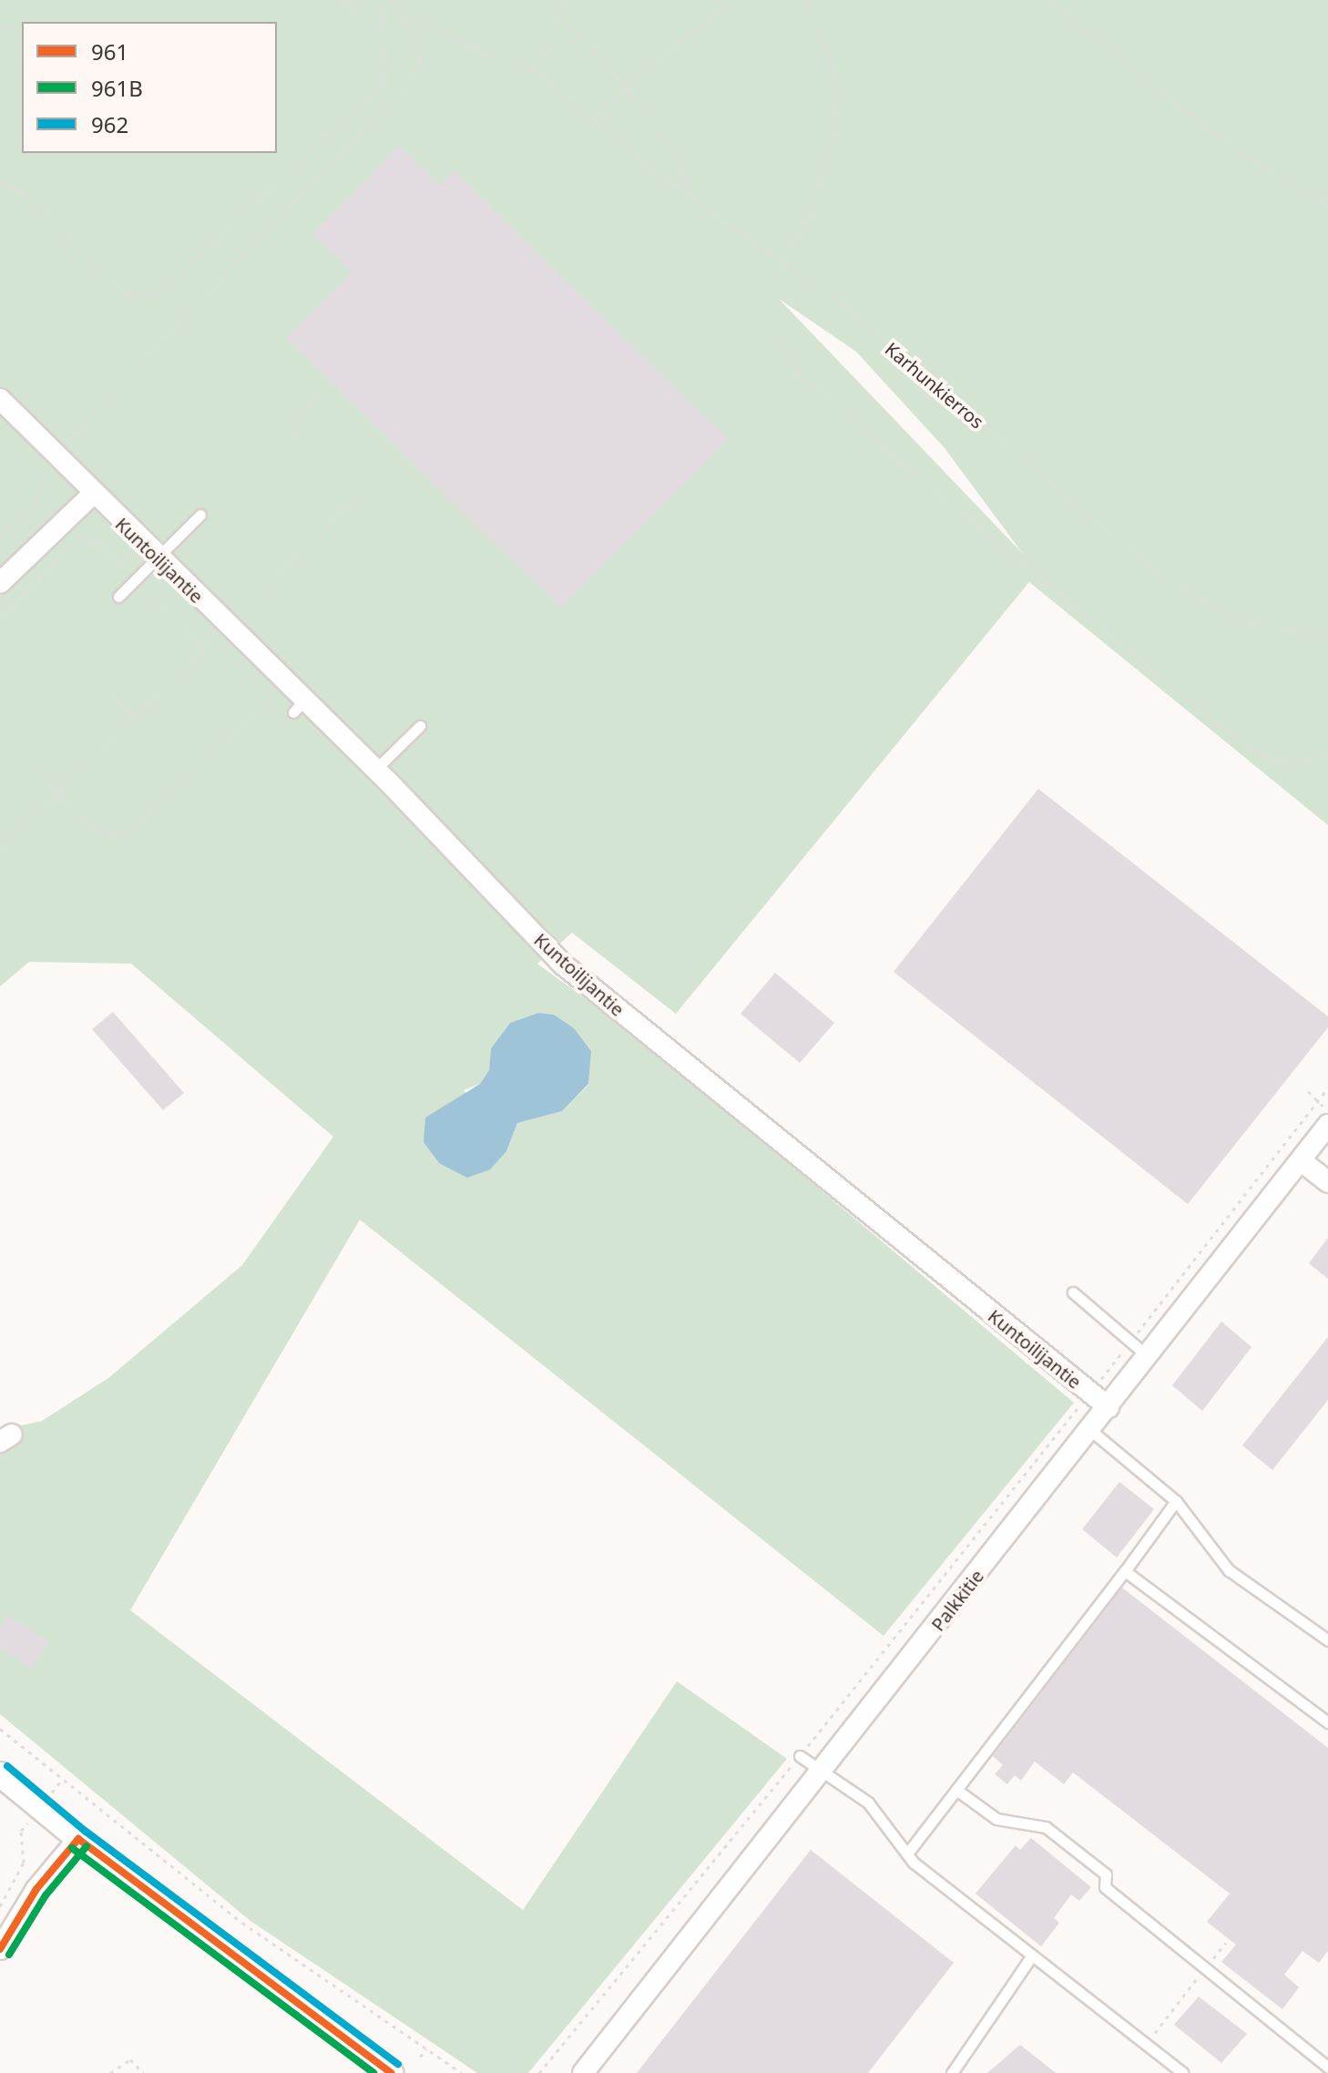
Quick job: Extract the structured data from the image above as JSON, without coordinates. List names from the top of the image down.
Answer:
{
  "streets": {
    "street": ["Kuntoilijantie", "Palkkitie"],
    "path": ["Karhunkierros"]
  },
  "crossings": [
    ["Kuntoilijantie", "Palkkitie"]
  ],
  "lines": ["transit line 962", "transit line 961", "transit line 961B"],
  "legend": ["961", "961B", "962"]
}
